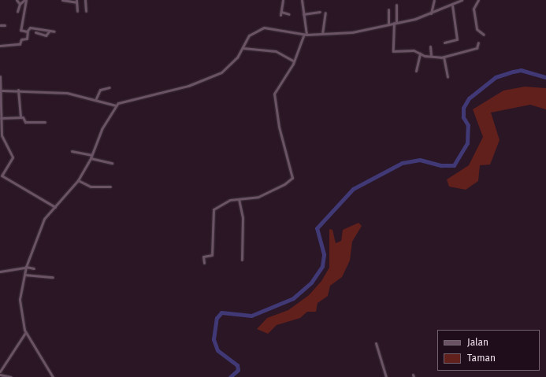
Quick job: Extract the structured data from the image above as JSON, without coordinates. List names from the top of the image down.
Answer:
{
  "legend": ["Jalan", "Taman"]
}
